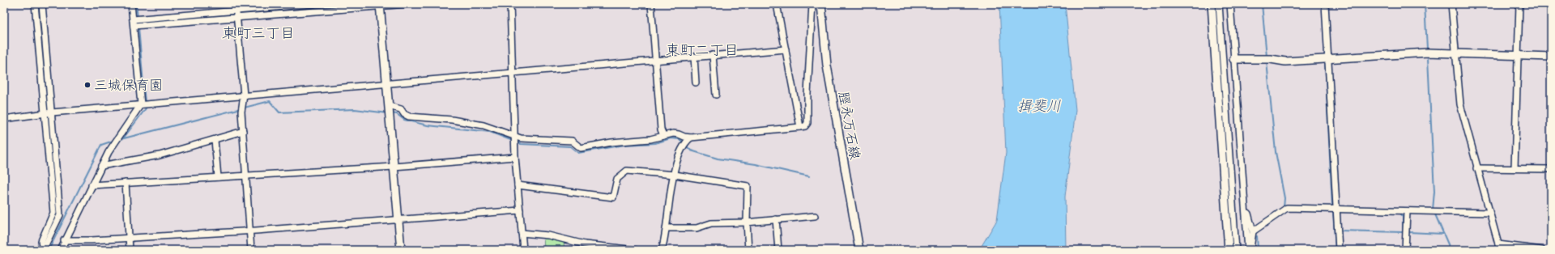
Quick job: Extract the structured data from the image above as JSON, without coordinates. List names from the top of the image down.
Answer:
{
  "streets": {
    "street": ["脛永万石線"]
  },
  "districts": ["東町三丁目", "東町二丁目"],
  "water": ["揖斐川"],
  "places": ["三城保育園"]
}
